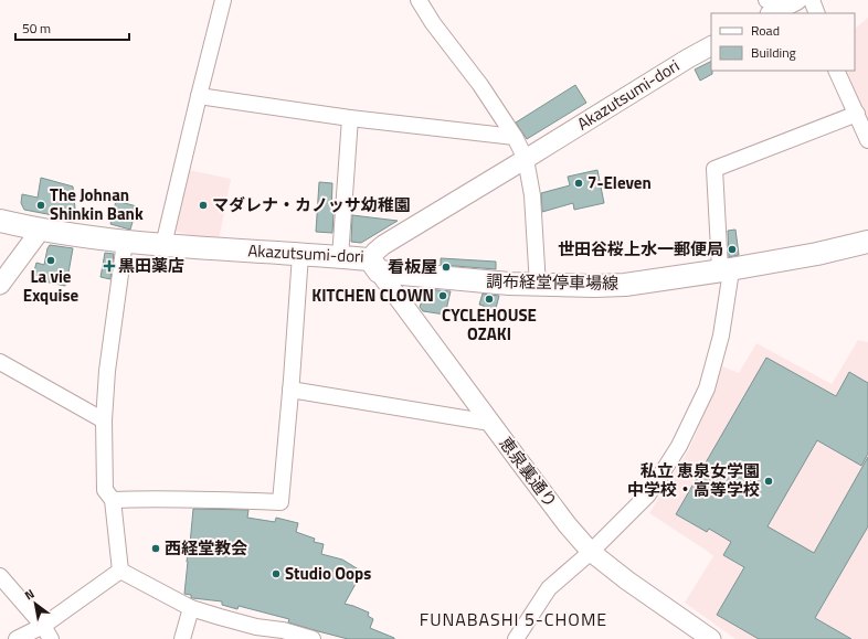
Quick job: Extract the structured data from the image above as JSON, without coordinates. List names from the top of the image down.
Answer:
{
  "streets": {
    "main road": ["Akazutsumi-dori", "調布経堂停車場線"],
    "street": ["恵泉裏通り"]
  },
  "crossings": [
    ["Akazutsumi-dori", "調布経堂停車場線"],
    ["Akazutsumi-dori", "恵泉裏通り"],
    ["調布経堂停車場線", "恵泉裏通り"]
  ],
  "districts": ["FUNABASHI 5-CHOME"],
  "places": {
    "other": [
      "7-Eleven",
      "The Johnan Shinkin Bank",
      "マダレナ・カノッサ幼稚園",
      "世田谷桜上水一郵便局",
      "La vie Exquise",
      "看板屋",
      "KITCHEN CLOWN",
      "CYCLEHOUSE OZAKI",
      "私立 恵泉女学園 中学校・高等学校",
      "西経堂教会",
      "Studio Oops"
    ],
    "health": ["黒田薬店"]
  },
  "legend": ["Road", "Building"],
  "scale_bar": "50 m",
  "north": "top left"
}
